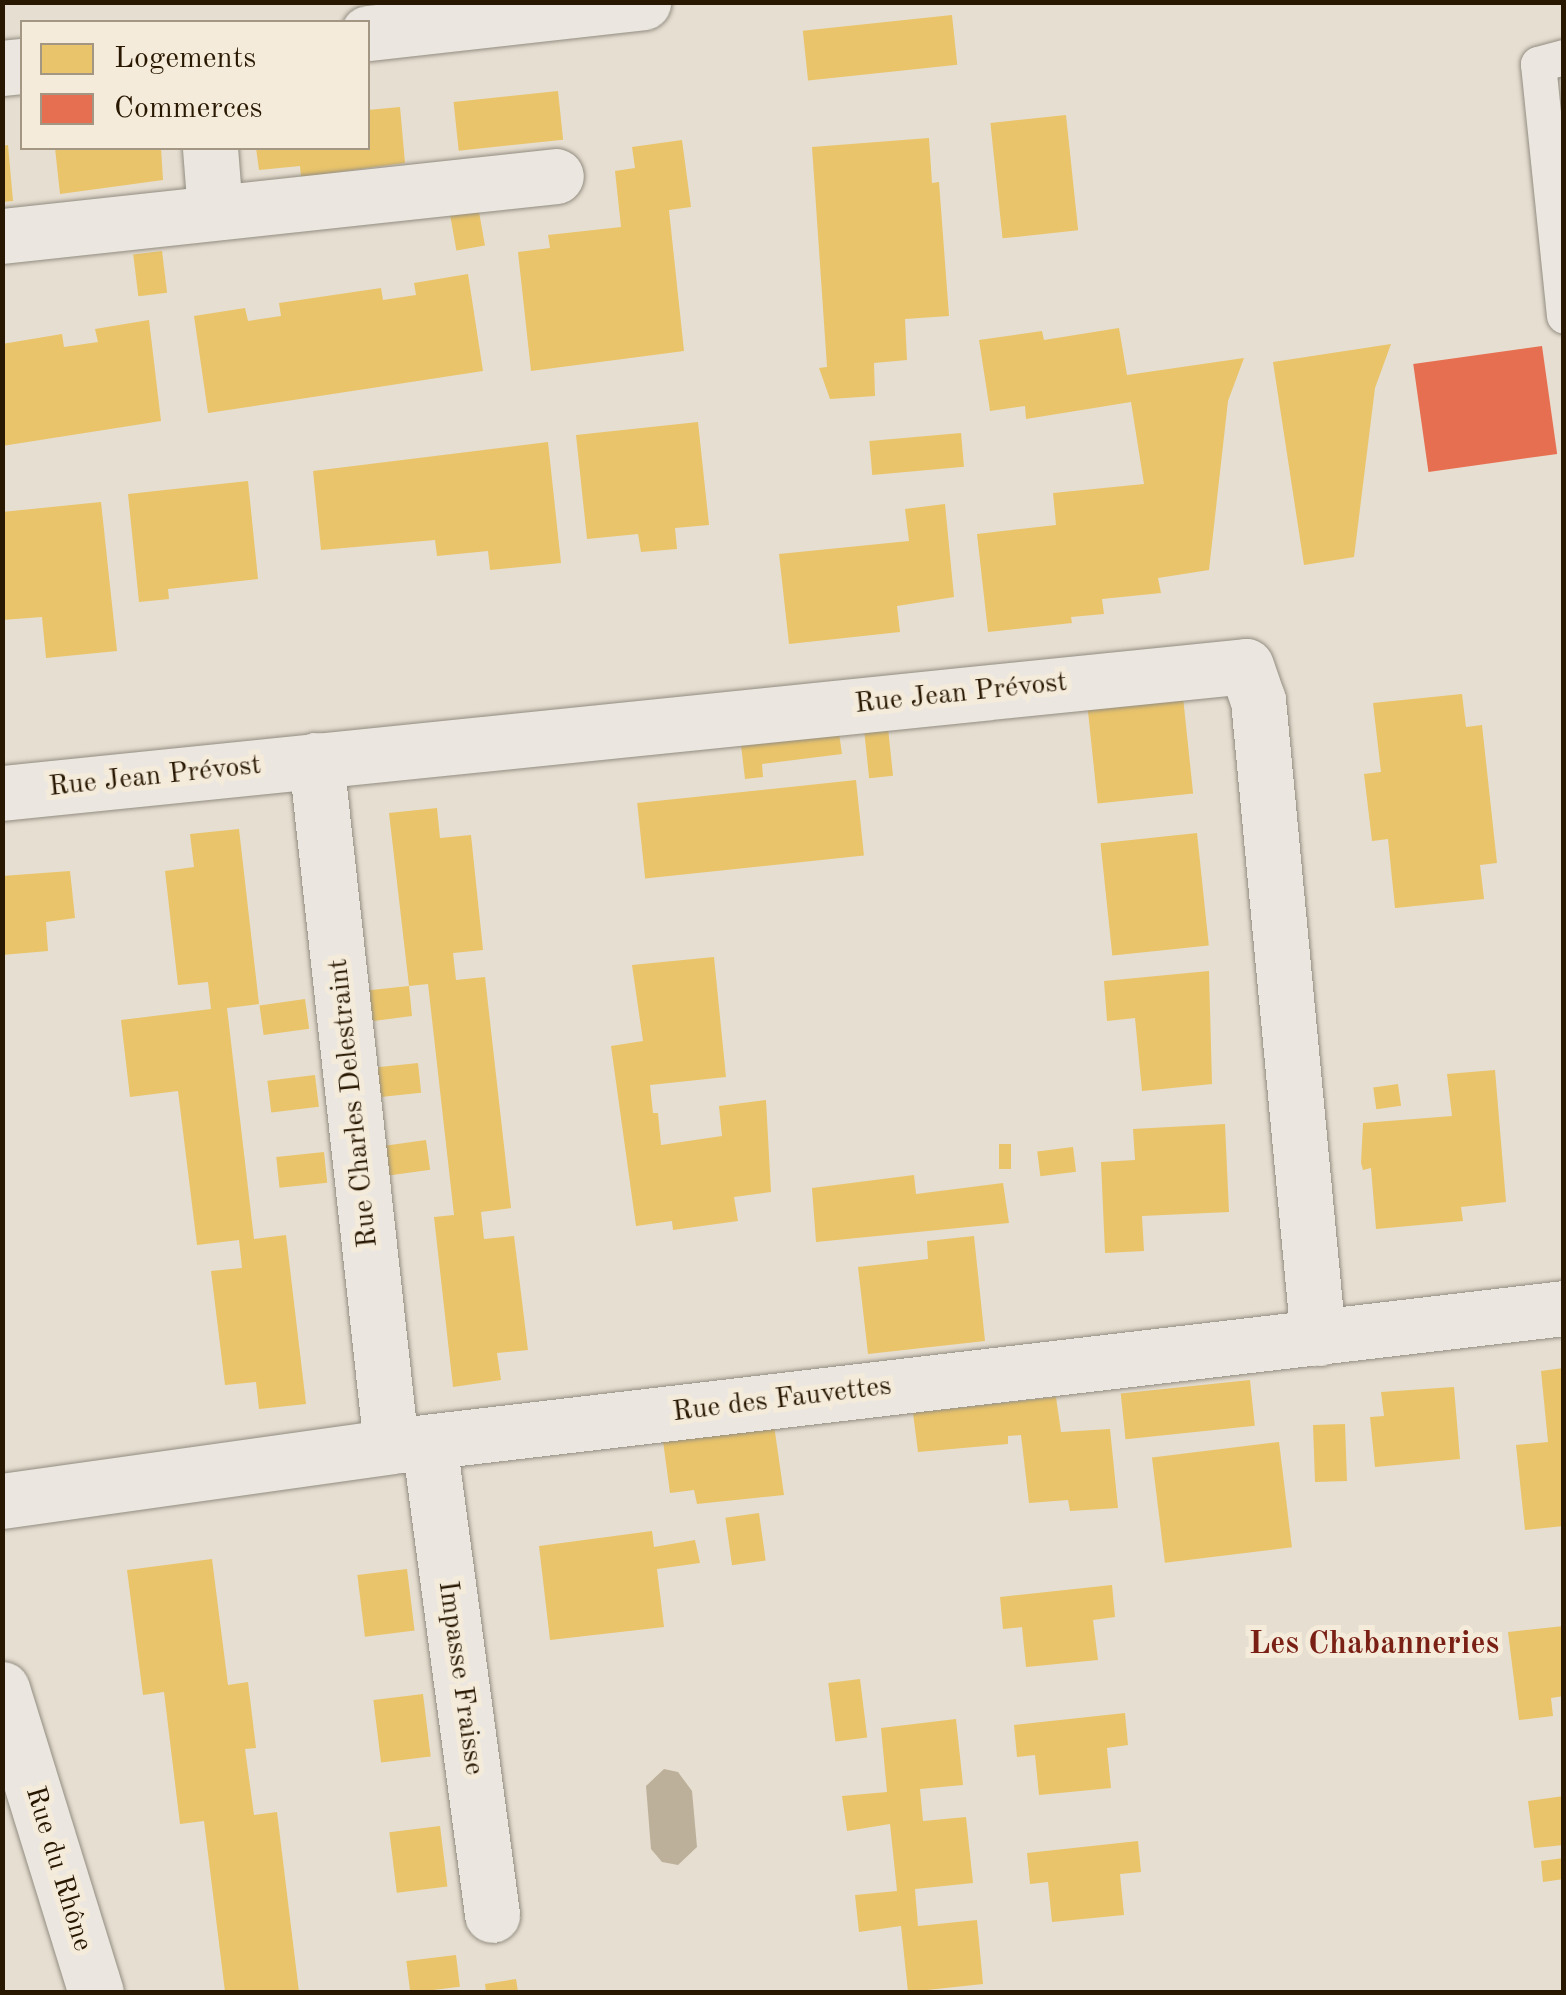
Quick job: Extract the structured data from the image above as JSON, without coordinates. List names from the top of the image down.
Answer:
{
  "streets": {
    "street": [
      "Rue Jean Prévost",
      "Rue Charles Delestraint",
      "Rue des Fauvettes",
      "Impasse Fraisse",
      "Rue du Rhône"
    ]
  },
  "crossings": [
    ["Rue Jean Prévost", "Rue Charles Delestraint"],
    ["Rue Jean Prévost", "Rue des Fauvettes"],
    ["Rue Charles Delestraint", "Rue des Fauvettes"],
    ["Rue Charles Delestraint", "Impasse Fraisse"],
    ["Rue des Fauvettes", "Impasse Fraisse"]
  ],
  "districts": ["Les Chabanneries"],
  "legend": ["Logements", "Commerces"]
}
